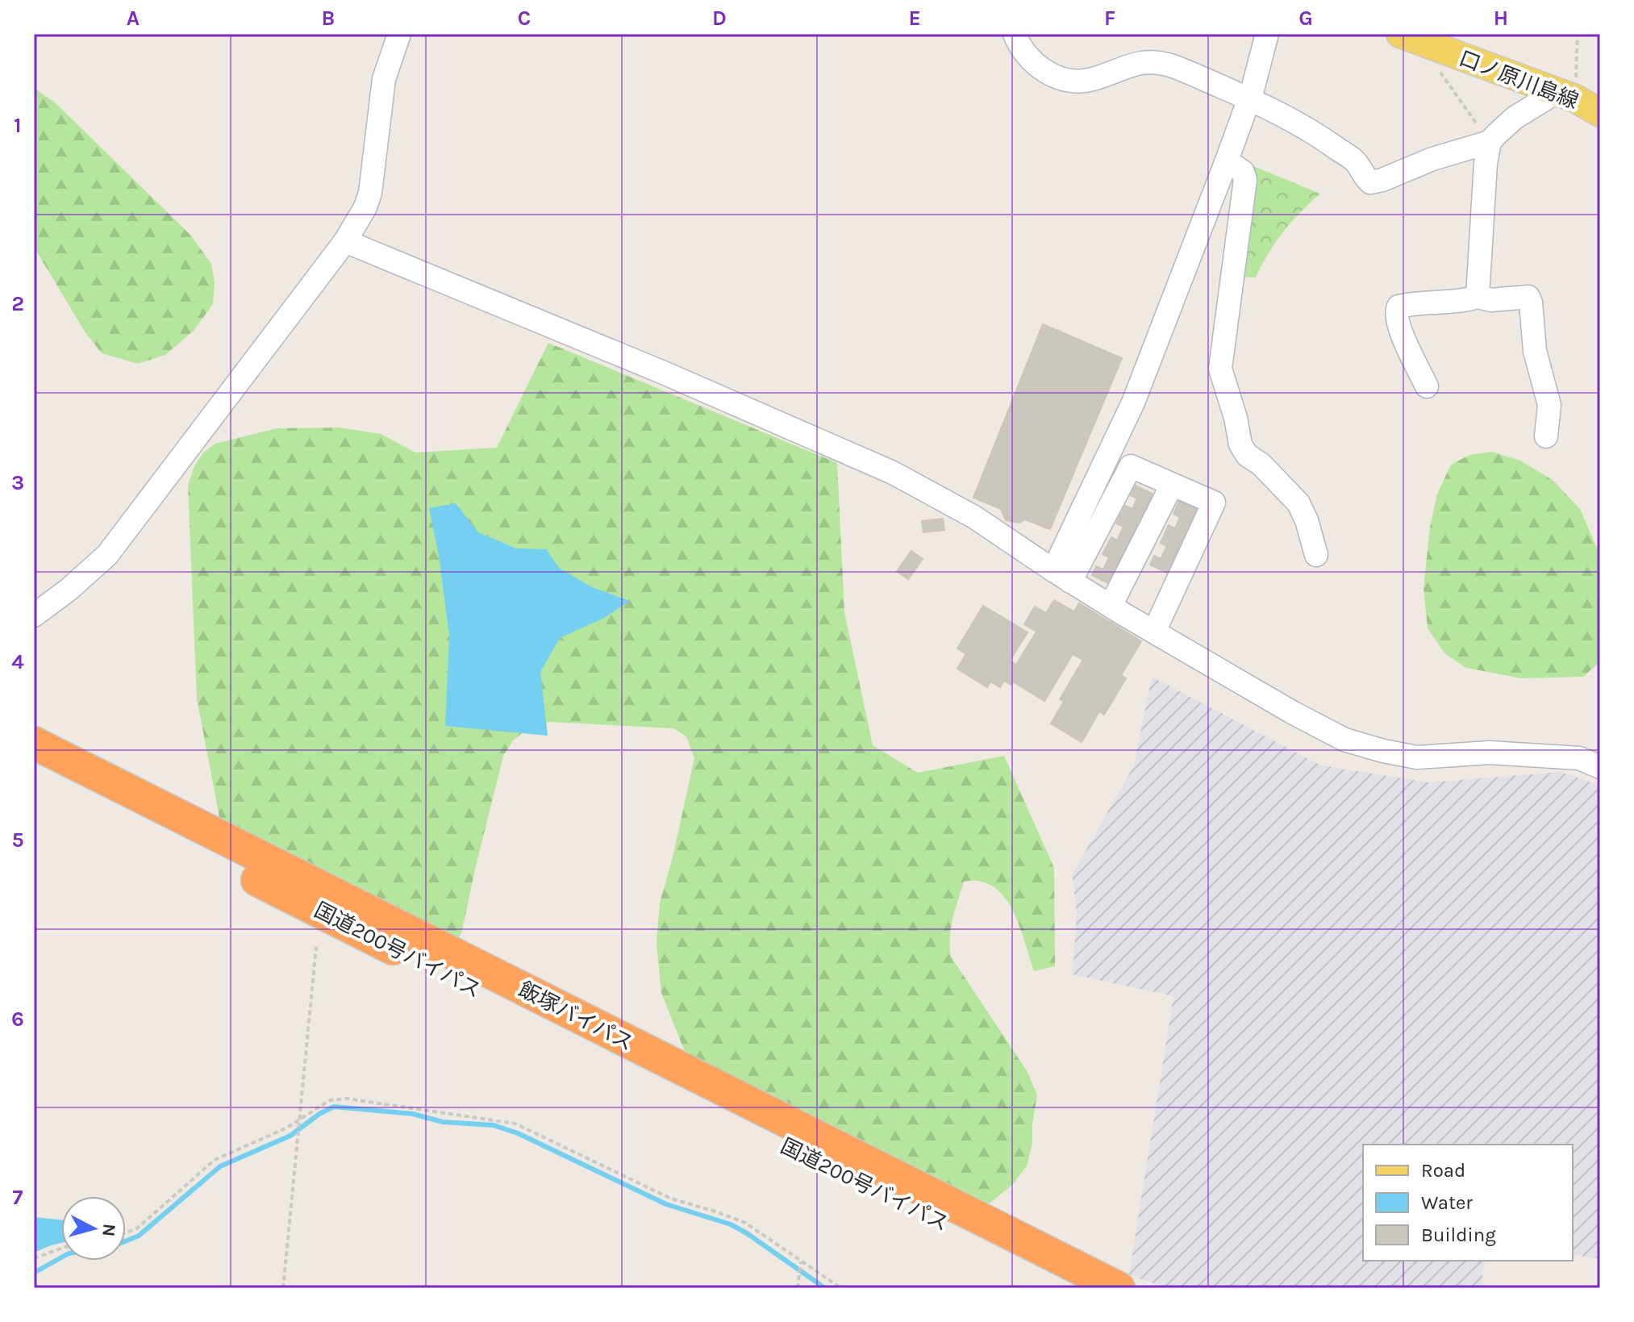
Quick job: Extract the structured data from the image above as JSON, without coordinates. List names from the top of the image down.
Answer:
{
  "streets": {
    "highway": ["国道200号バイパス", "飯塚バイパス"],
    "main road": ["口ノ原川島線"]
  },
  "legend": ["Road", "Water", "Building"],
  "north": "right",
  "grid": {
    "columns": [
      "A",
      "B",
      "C",
      "D",
      "E",
      "F",
      "G",
      "H"
    ],
    "rows": [
      "1",
      "2",
      "3",
      "4",
      "5",
      "6",
      "7"
    ]
  }
}
